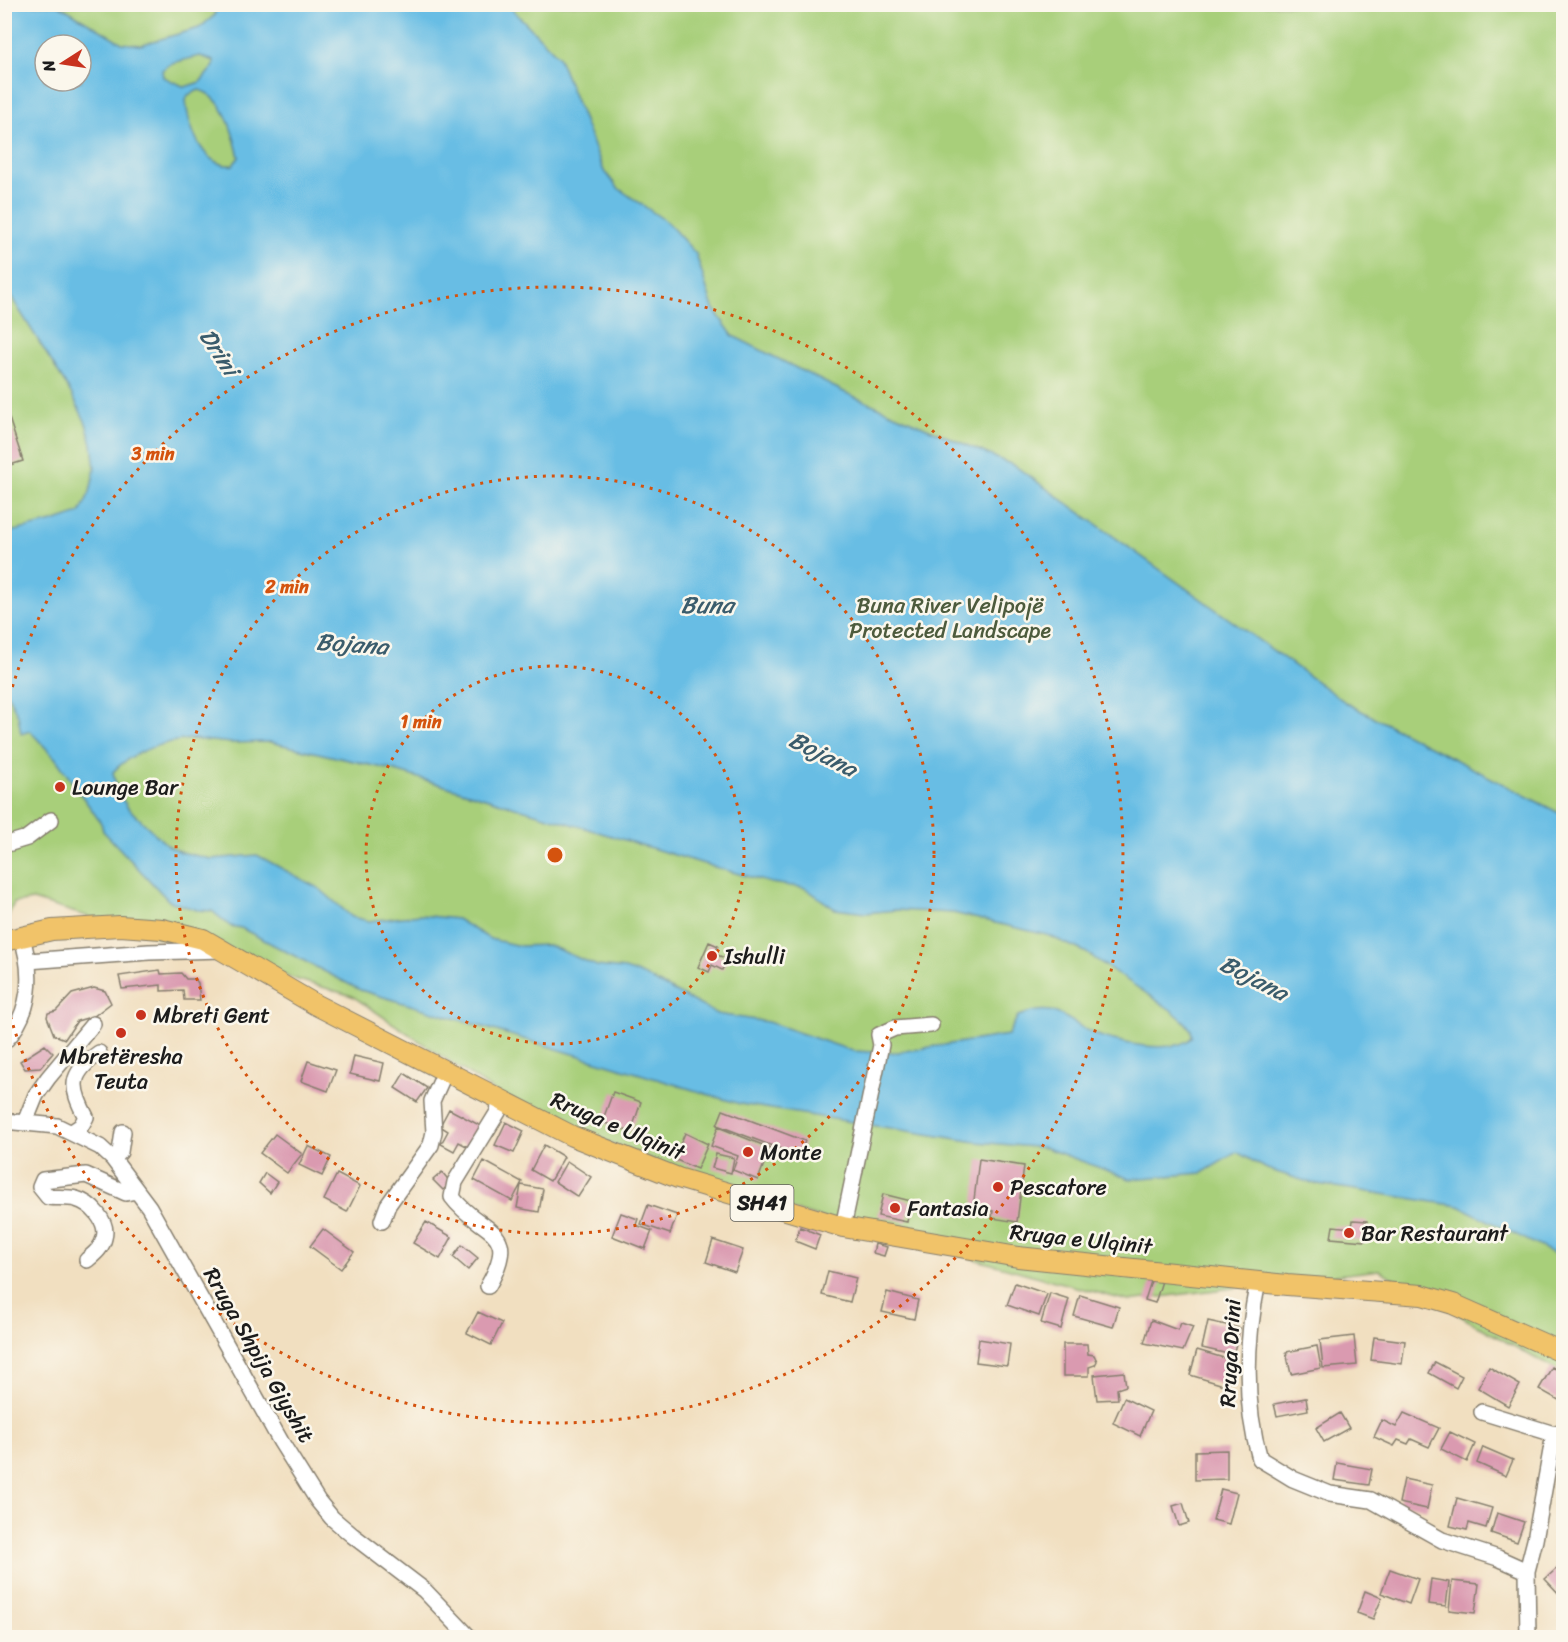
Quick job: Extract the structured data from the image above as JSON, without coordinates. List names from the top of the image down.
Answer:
{
  "streets": {
    "main road": ["Rruga e Ulqinit", "SH41"],
    "street": ["Rruga Drini", "Rruga Shpija Gjyshit"]
  },
  "crossings": [
    ["Rruga e Ulqinit", "Rruga Drini"]
  ],
  "water": ["Drini", "Buna", "Bojana"],
  "parks": ["Buna River Velipojë Protected Landscape"],
  "places": [
    "Lounge Bar",
    "Ishulli",
    "Mbreti Gent",
    "Mbretëresha Teuta",
    "Monte",
    "Pescatore",
    "Fantasia",
    "Bar Restaurant"
  ],
  "north": "left",
  "rings": ["3 min", "2 min", "1 min"]
}
